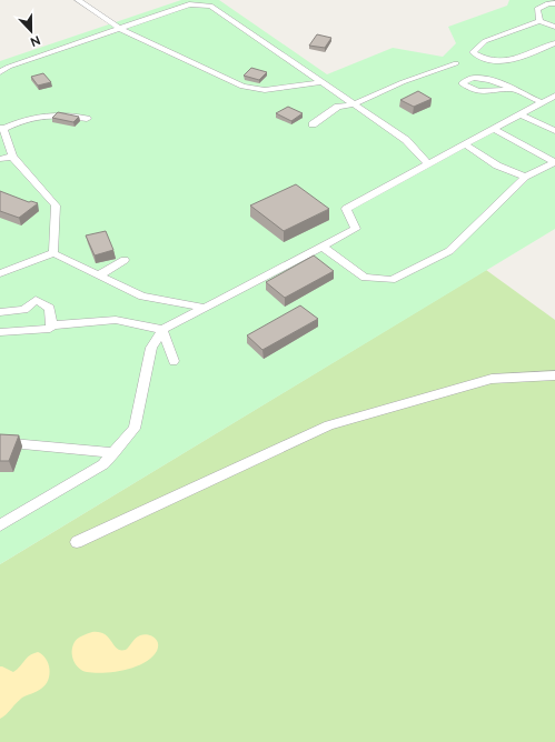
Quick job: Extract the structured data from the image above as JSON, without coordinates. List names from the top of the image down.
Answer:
{
  "north": "bottom"
}
